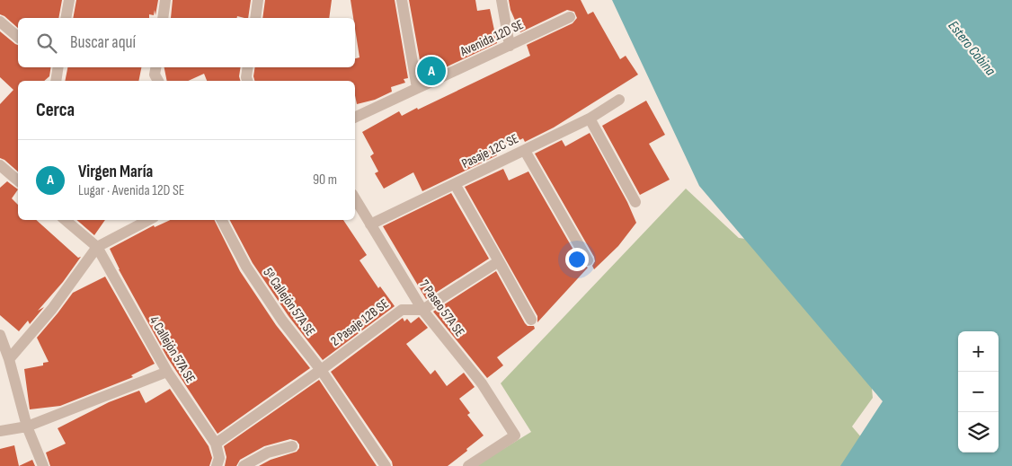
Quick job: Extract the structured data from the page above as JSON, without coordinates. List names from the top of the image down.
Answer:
{
  "streets": {
    "street": [
      "Avenida 12D SE",
      "Pasaje 12C SE",
      "5º Callejón 57A SE",
      "7 Paseo 57A SE",
      "2 Pasaje 12B SE",
      "4 Callejón 57A SE"
    ]
  },
  "crossings": [
    ["Pasaje 12C SE", "7 Paseo 57A SE"],
    ["5º Callejón 57A SE", "2 Pasaje 12B SE"],
    ["7 Paseo 57A SE", "2 Pasaje 12B SE"],
    ["2 Pasaje 12B SE", "4 Callejón 57A SE"]
  ],
  "water": ["Estero Cobina"],
  "page": {
    "search": "Buscar aquí",
    "pins": "A",
    "heading": "Cerca",
    "list": [
      {
        "mark": "A",
        "name": "Virgen María",
        "note": "Lugar · Avenida 12D SE",
        "value": "90 m"
      }
    ],
    "map_buttons": ["+", "−"]
  }
}
